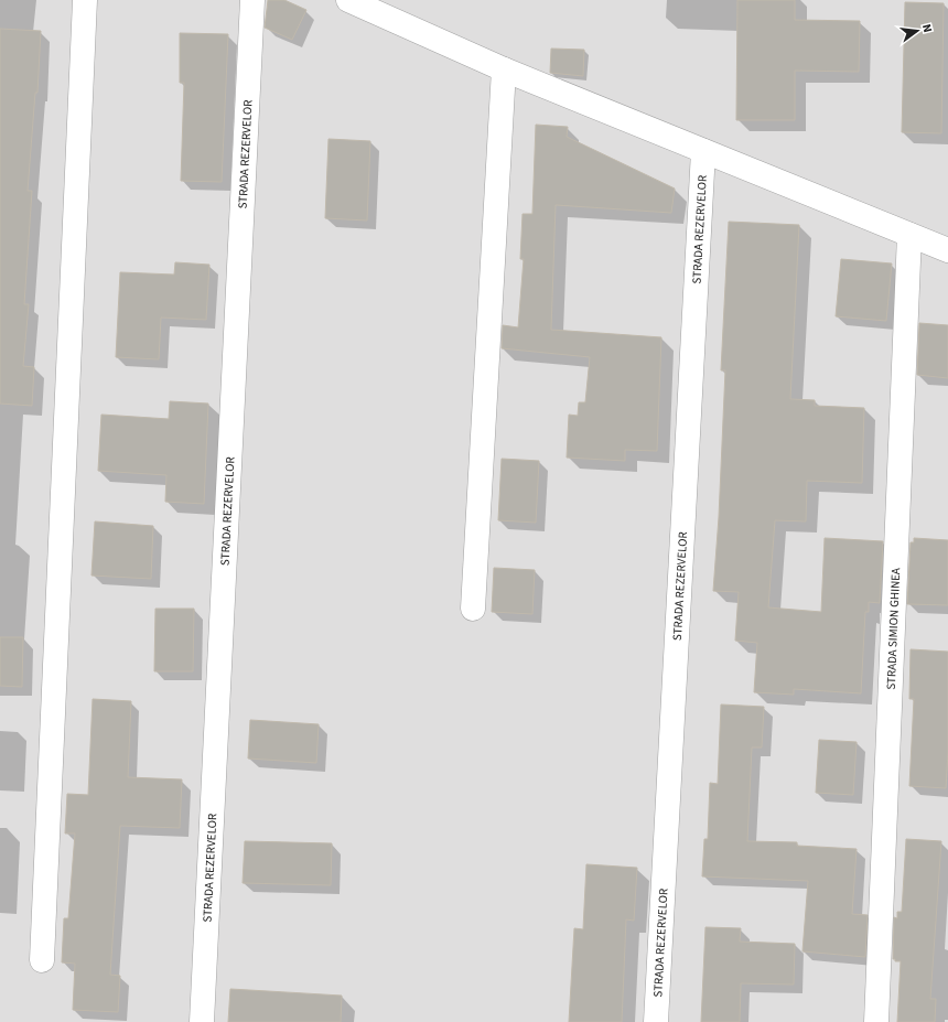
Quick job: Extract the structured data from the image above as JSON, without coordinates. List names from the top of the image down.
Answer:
{
  "streets": {
    "street": ["STRADA REZERVELOR", "STRADA SIMION GHINEA"]
  },
  "north": "right"
}
